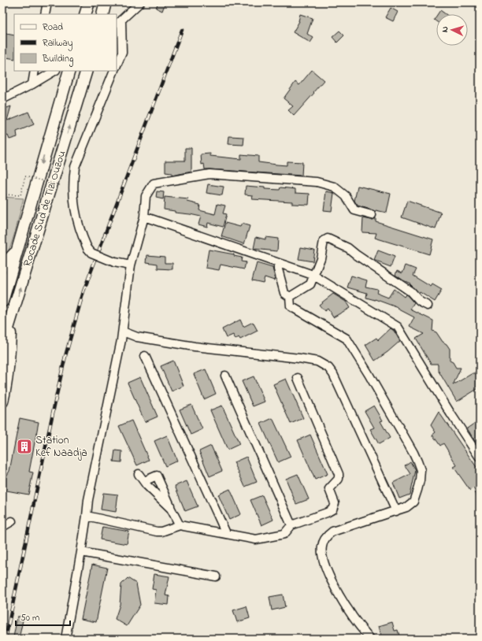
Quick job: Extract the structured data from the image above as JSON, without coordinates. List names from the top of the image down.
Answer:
{
  "streets": {
    "highway": ["Rocade Sud de Tizi Ouzou"]
  },
  "places": {
    "building": ["Station Kef Naadja"]
  },
  "legend": ["Road", "Railway", "Building"],
  "scale_bar": "50 m",
  "north": "left"
}
